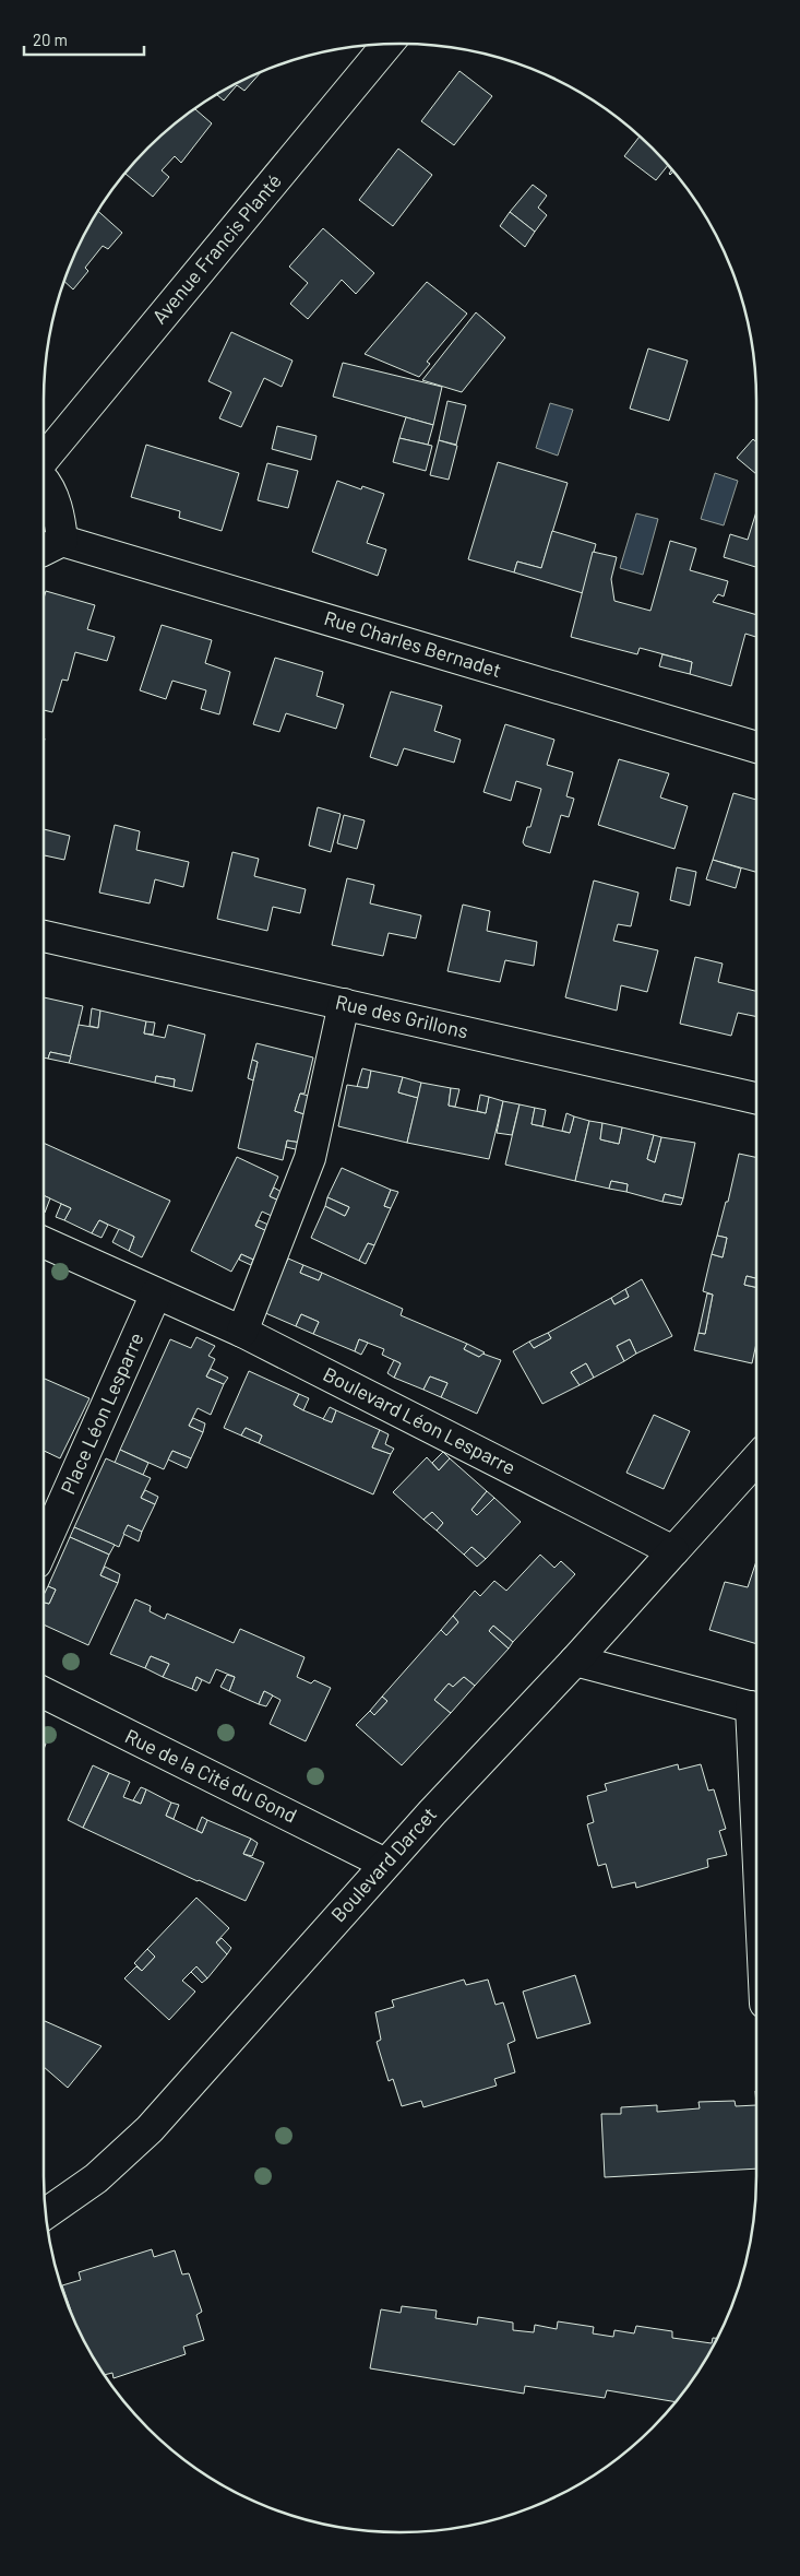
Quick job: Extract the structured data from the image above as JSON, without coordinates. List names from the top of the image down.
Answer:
{
  "streets": {
    "street": [
      "Avenue Francis Planté",
      "Rue Charles Bernadet",
      "Rue des Grillons",
      "Place Léon Lesparre",
      "Boulevard Léon Lesparre",
      "Rue de la Cité du Gond",
      "Boulevard Darcet"
    ]
  },
  "crossings": [
    ["Place Léon Lesparre", "Boulevard Léon Lesparre"],
    ["Boulevard Léon Lesparre", "Boulevard Darcet"],
    ["Rue de la Cité du Gond", "Boulevard Darcet"]
  ],
  "scale_bar": "20 m"
}
